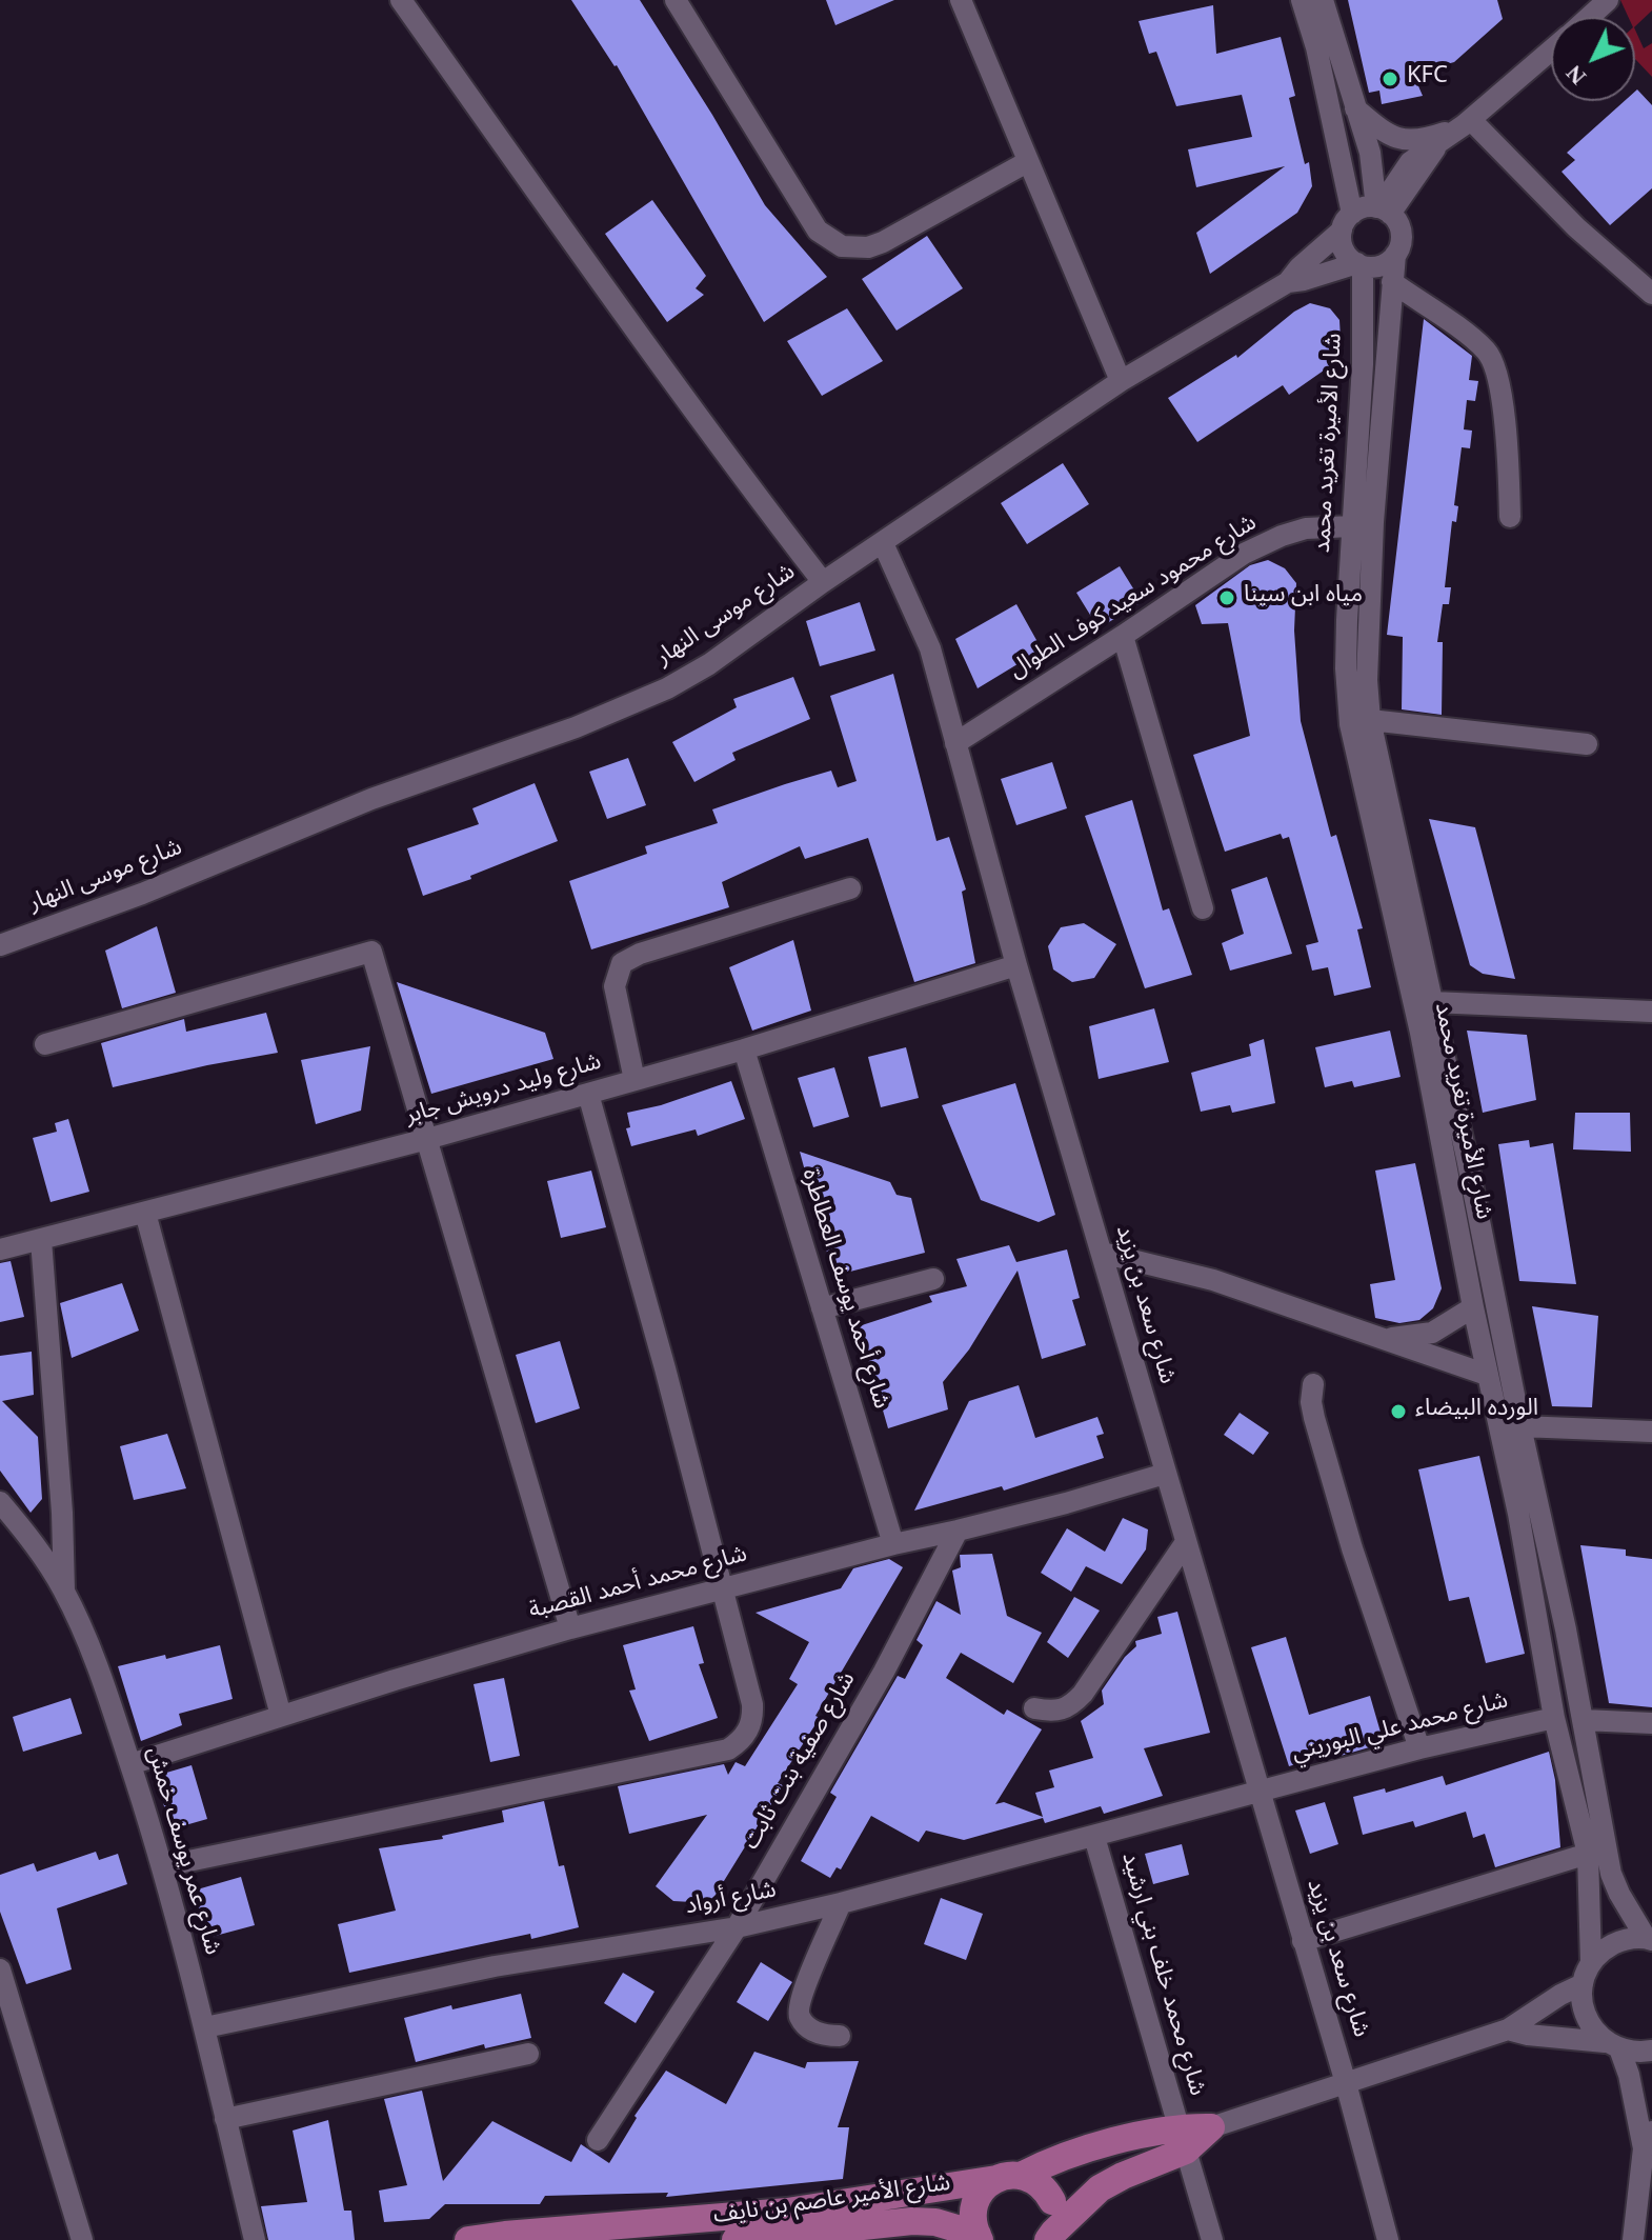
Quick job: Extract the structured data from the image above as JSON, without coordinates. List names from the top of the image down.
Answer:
{
  "streets": {
    "main road": ["شارع الأمير عاصم بن نايف"],
    "street": [
      "شارع الأميرة تغريد محمد",
      "شارع محمود سعيد كوف الطوال",
      "شارع موسى النهار",
      "شارع وليد درويش جابر",
      "شارع أحمد يوسف العطاطرة",
      "شارع سعد بن يزيد",
      "شارع محمد أحمد القصبة",
      "شارع محمد علي البوريني",
      "شارع صفية بنت ثابت",
      "شارع عمر يوسف خمش",
      "شارع أرواد",
      "شارع محمد خلف بني ارشيد"
    ]
  },
  "crossings": [
    ["شارع الأميرة تغريد محمد", "شارع محمود سعيد كوف الطوال"],
    ["شارع الأميرة تغريد محمد", "شارع موسى النهار"],
    ["شارع الأميرة تغريد محمد", "شارع محمد علي البوريني"],
    ["شارع محمود سعيد كوف الطوال", "شارع سعد بن يزيد"],
    ["شارع موسى النهار", "شارع سعد بن يزيد"],
    ["شارع وليد درويش جابر", "شارع أحمد يوسف العطاطرة"],
    ["شارع وليد درويش جابر", "شارع سعد بن يزيد"],
    ["شارع أحمد يوسف العطاطرة", "شارع محمد أحمد القصبة"],
    ["شارع سعد بن يزيد", "شارع محمد أحمد القصبة"],
    ["شارع سعد بن يزيد", "شارع محمد علي البوريني"],
    ["شارع سعد بن يزيد", "شارع أرواد"],
    ["شارع سعد بن يزيد", "شارع الأمير عاصم بن نايف"],
    ["شارع محمد أحمد القصبة", "شارع صفية بنت ثابت"],
    ["شارع محمد أحمد القصبة", "شارع عمر يوسف خمش"],
    ["شارع محمد علي البوريني", "شارع أرواد"],
    ["شارع صفية بنت ثابت", "شارع أرواد"],
    ["شارع عمر يوسف خمش", "شارع أرواد"],
    ["شارع أرواد", "شارع محمد خلف بني ارشيد"],
    ["شارع محمد خلف بني ارشيد", "شارع الأمير عاصم بن نايف"]
  ],
  "places": ["KFC", "مياه ابن سينا", "الورده البيضاء"],
  "north": "bottom left"
}
